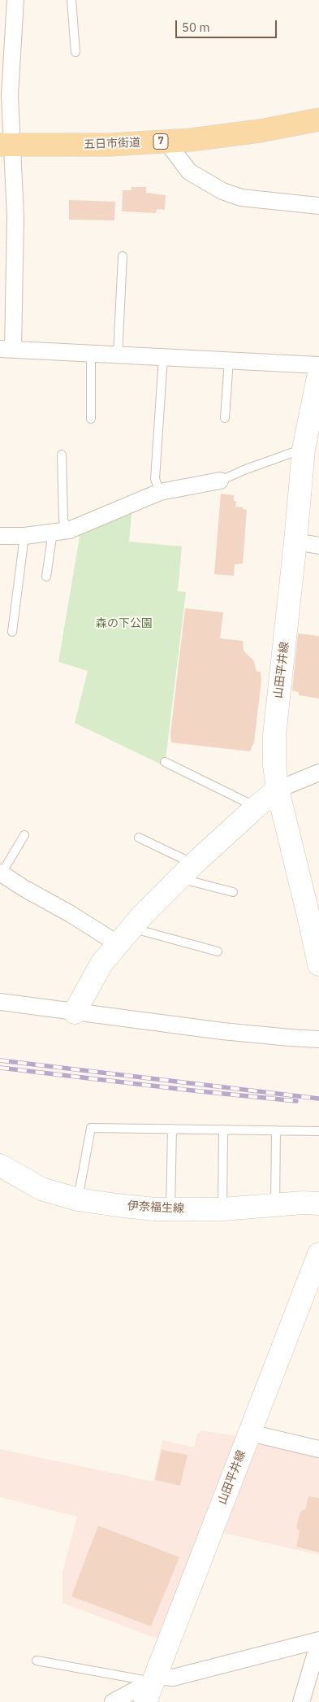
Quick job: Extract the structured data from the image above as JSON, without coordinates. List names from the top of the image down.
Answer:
{
  "streets": {
    "main road": [
      "7",
      "五日市街道",
      "山田平井線",
      "伊奈福生線"
    ]
  },
  "parks": ["森の下公園"],
  "scale_bar": "50 m"
}
